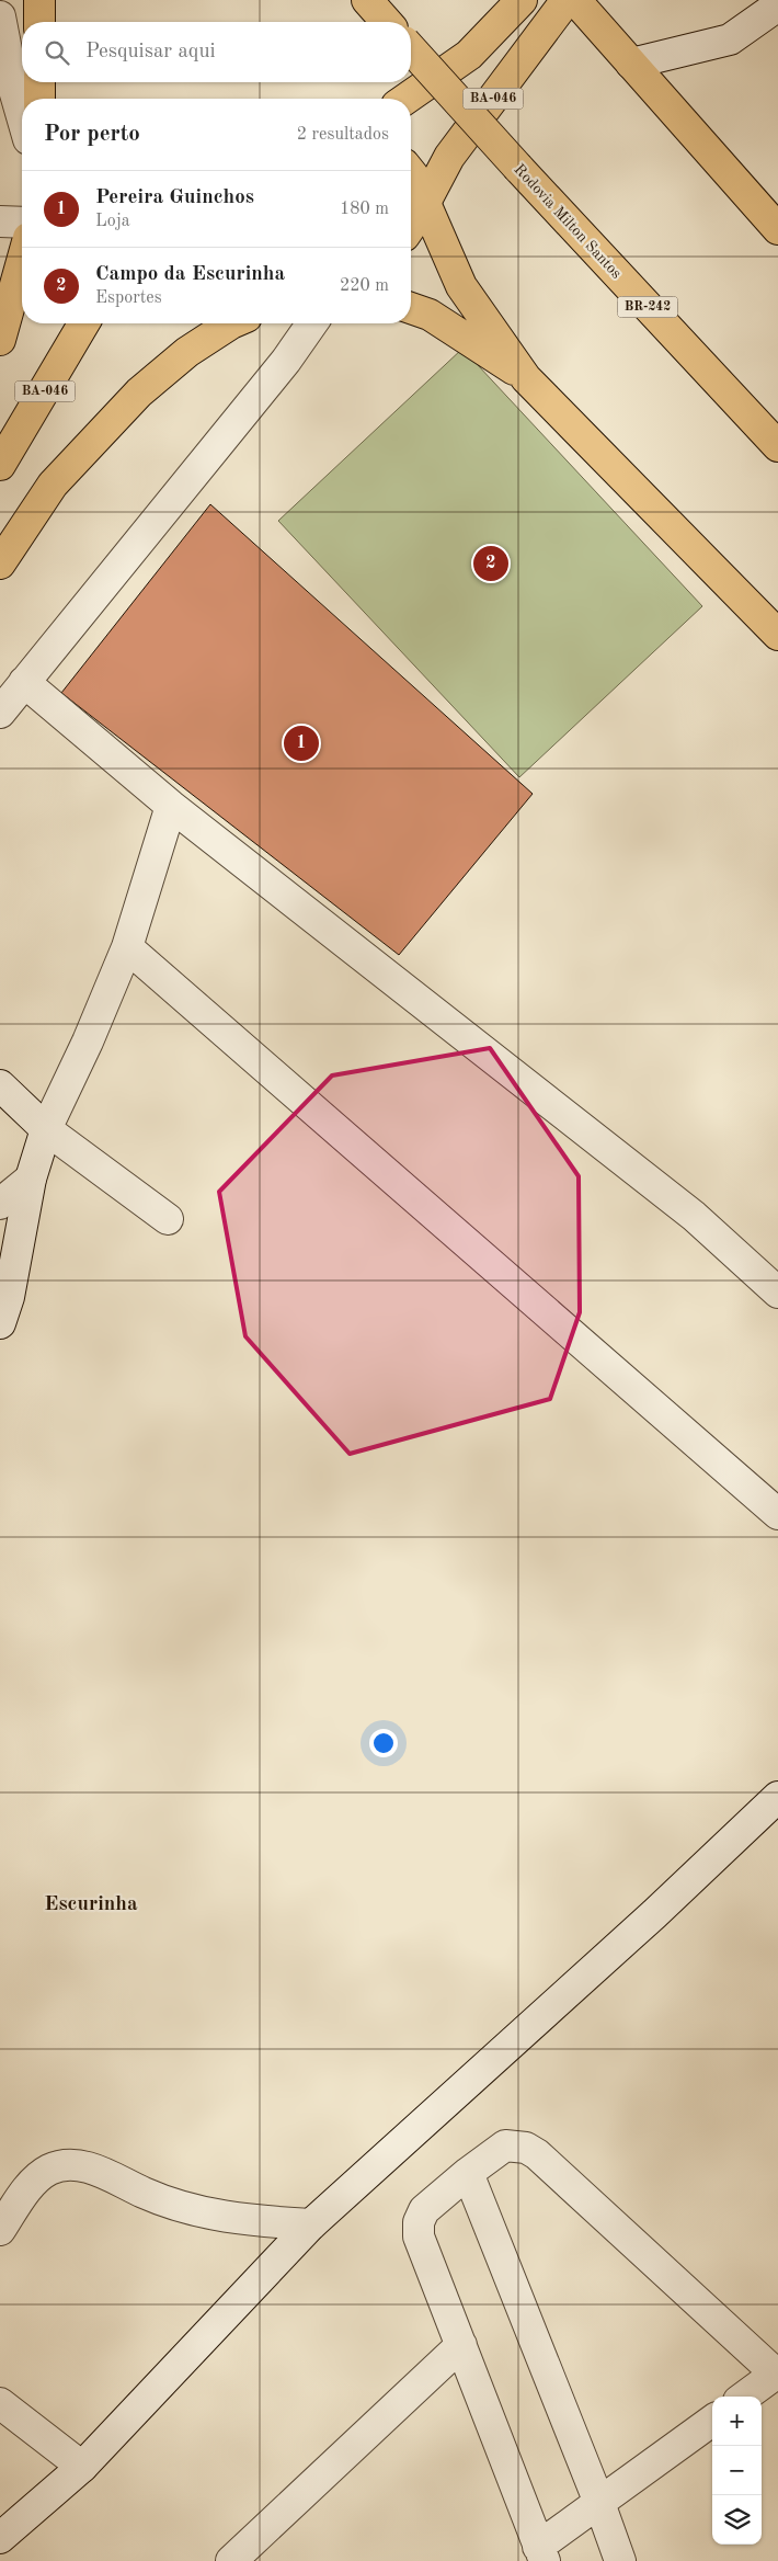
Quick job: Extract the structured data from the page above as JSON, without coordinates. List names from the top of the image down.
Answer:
{
  "streets": {
    "main road": ["BA-046", "Rodovia Milton Santos", "BR-242"]
  },
  "districts": ["Escurinha"],
  "page": {
    "search": "Pesquisar aqui",
    "heading": ["Por perto", "2 resultados"],
    "list": [
      {
        "mark": "1",
        "name": "Pereira Guinchos",
        "note": "Loja",
        "value": "180 m"
      },
      {
        "mark": "2",
        "name": "Campo da Escurinha",
        "note": "Esportes",
        "value": "220 m"
      }
    ],
    "pins": ["2", "1"],
    "map_buttons": ["+", "−"]
  }
}
